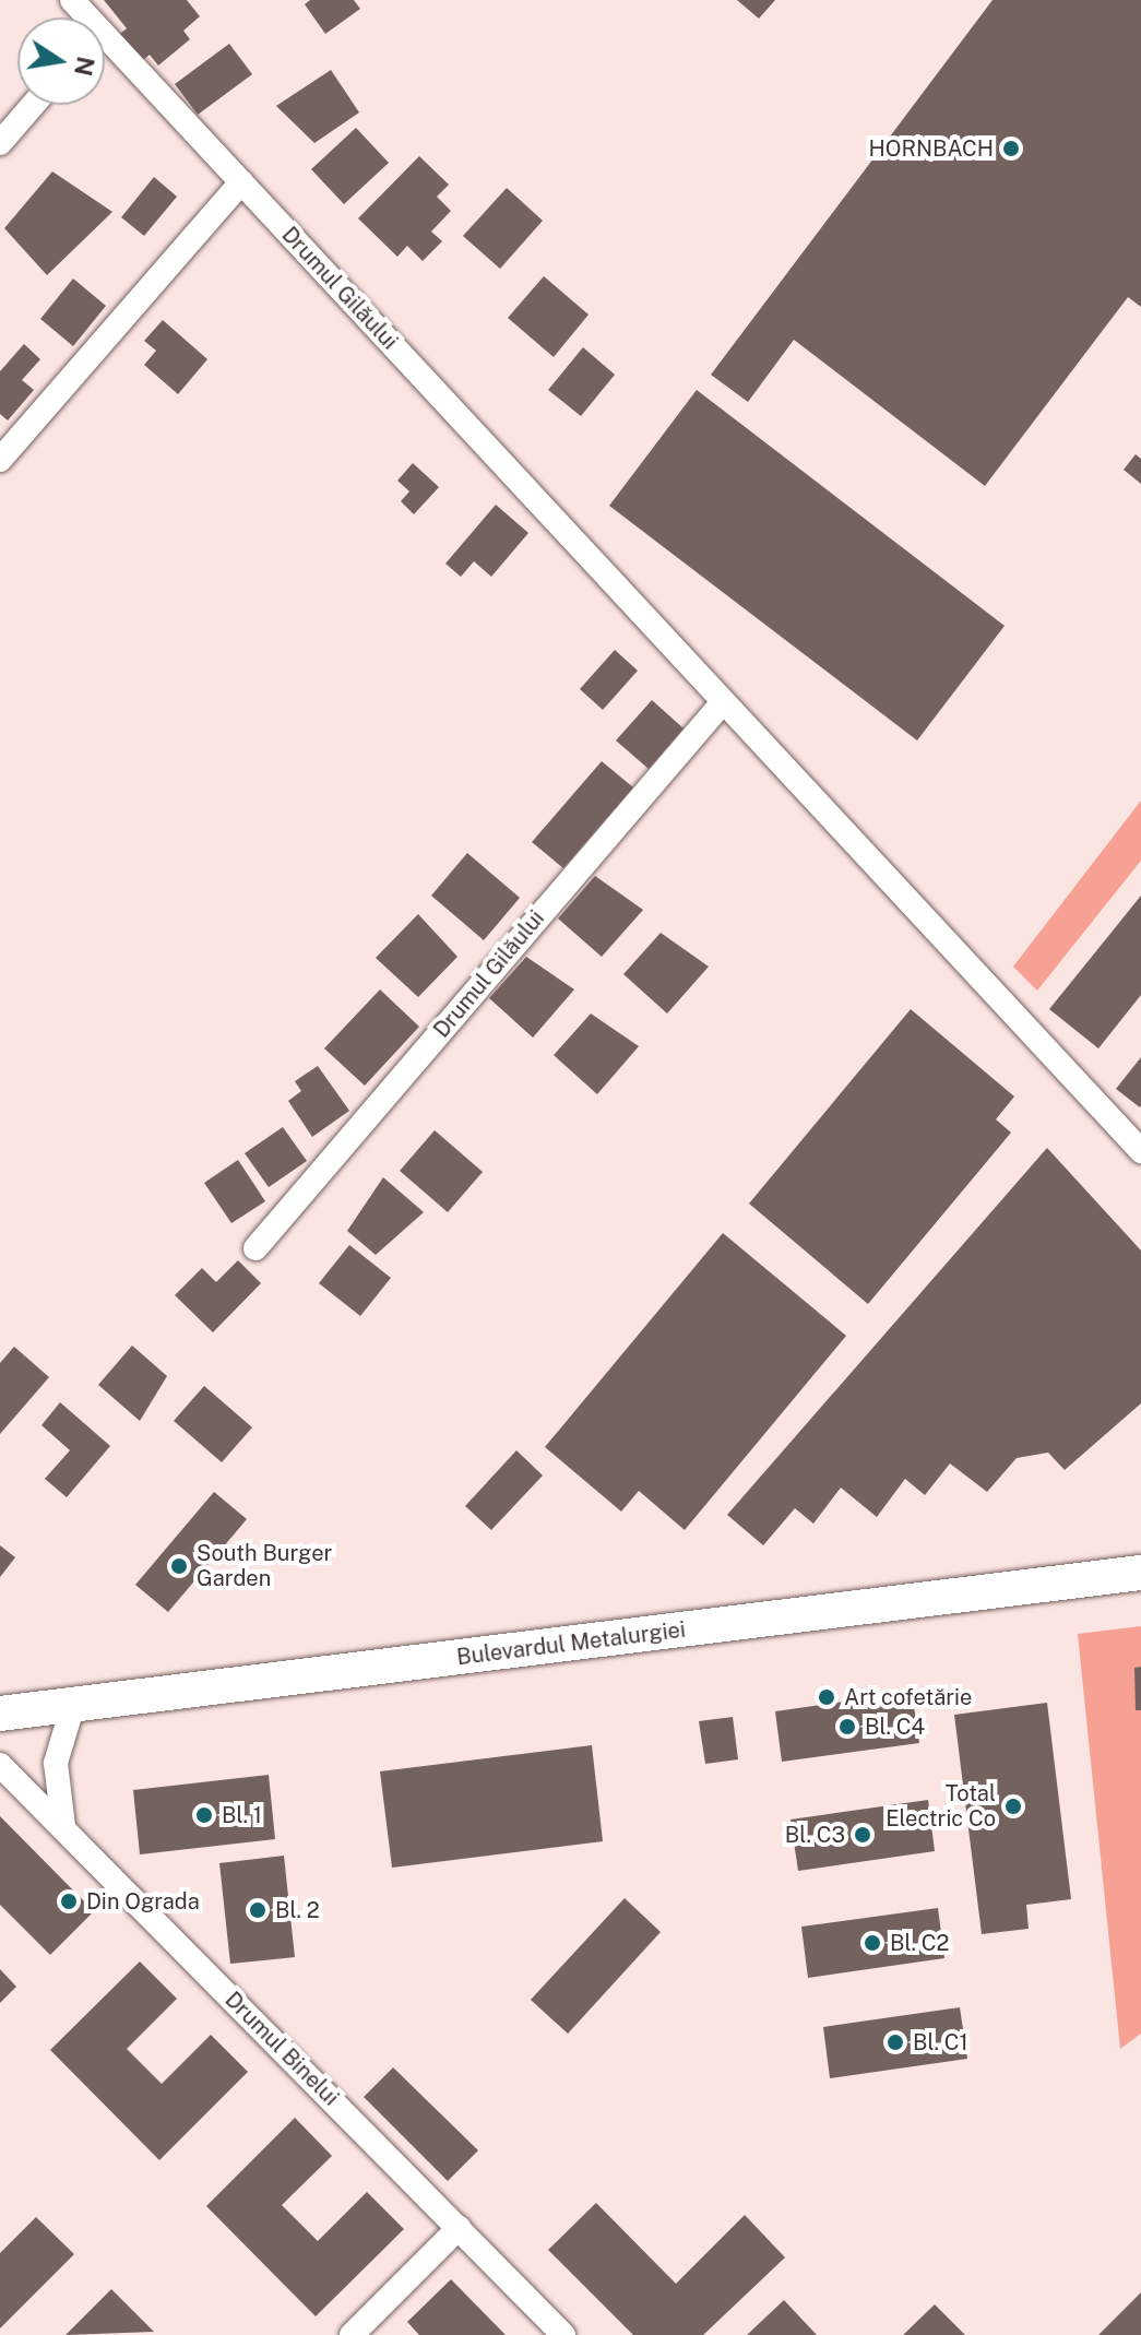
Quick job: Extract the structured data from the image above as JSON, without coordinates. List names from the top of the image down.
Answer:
{
  "streets": {
    "main road": ["Bulevardul Metalurgiei"],
    "street": ["Drumul Gilăului", "Drumul Binelui"]
  },
  "places": [
    "HORNBACH",
    "South Burger Garden",
    "Art cofetărie",
    "Bl. C4",
    "Total Electric Co",
    "Bl. 1",
    "Bl. C3",
    "Din Ograda",
    "Bl. 2",
    "Bl. C2",
    "Bl. C1"
  ],
  "north": "right"
}
